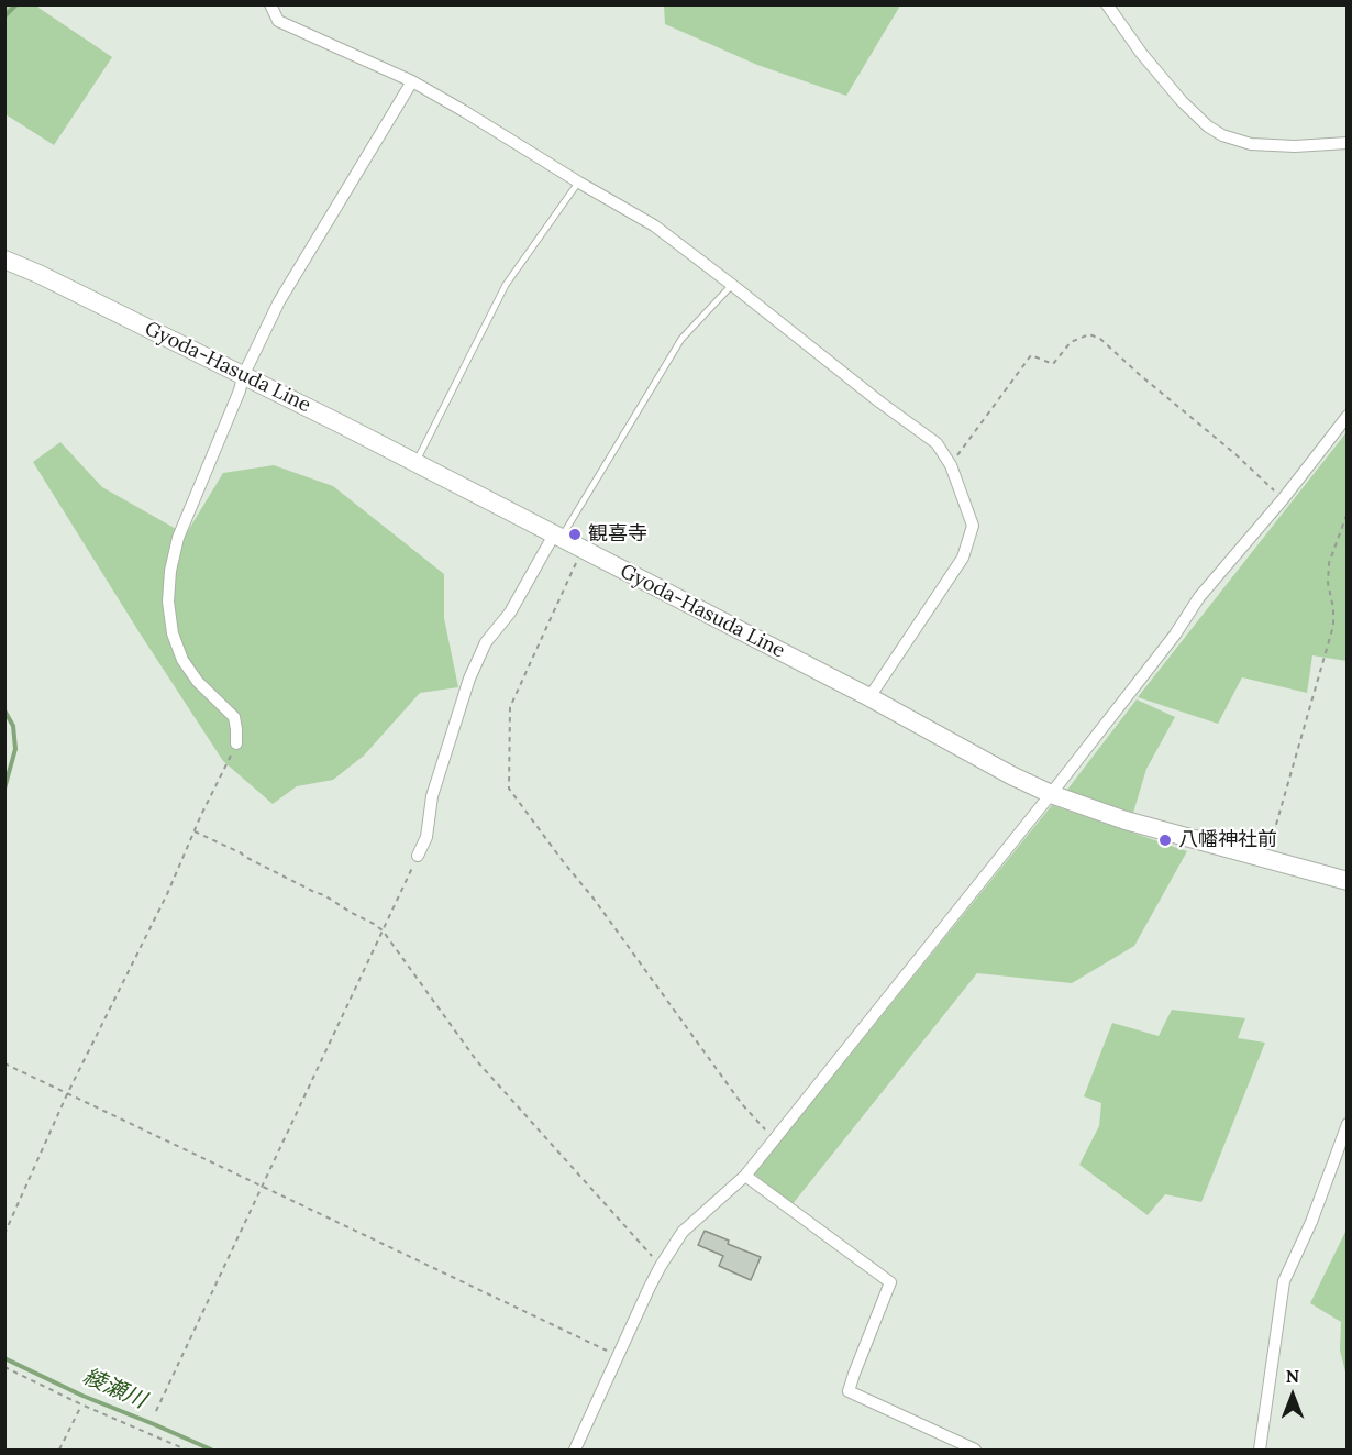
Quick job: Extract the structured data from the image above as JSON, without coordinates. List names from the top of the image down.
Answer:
{
  "streets": {
    "main road": ["Gyoda-Hasuda Line"]
  },
  "water": ["綾瀬川"],
  "places": ["観喜寺", "八幡神社前"],
  "north": "top"
}
